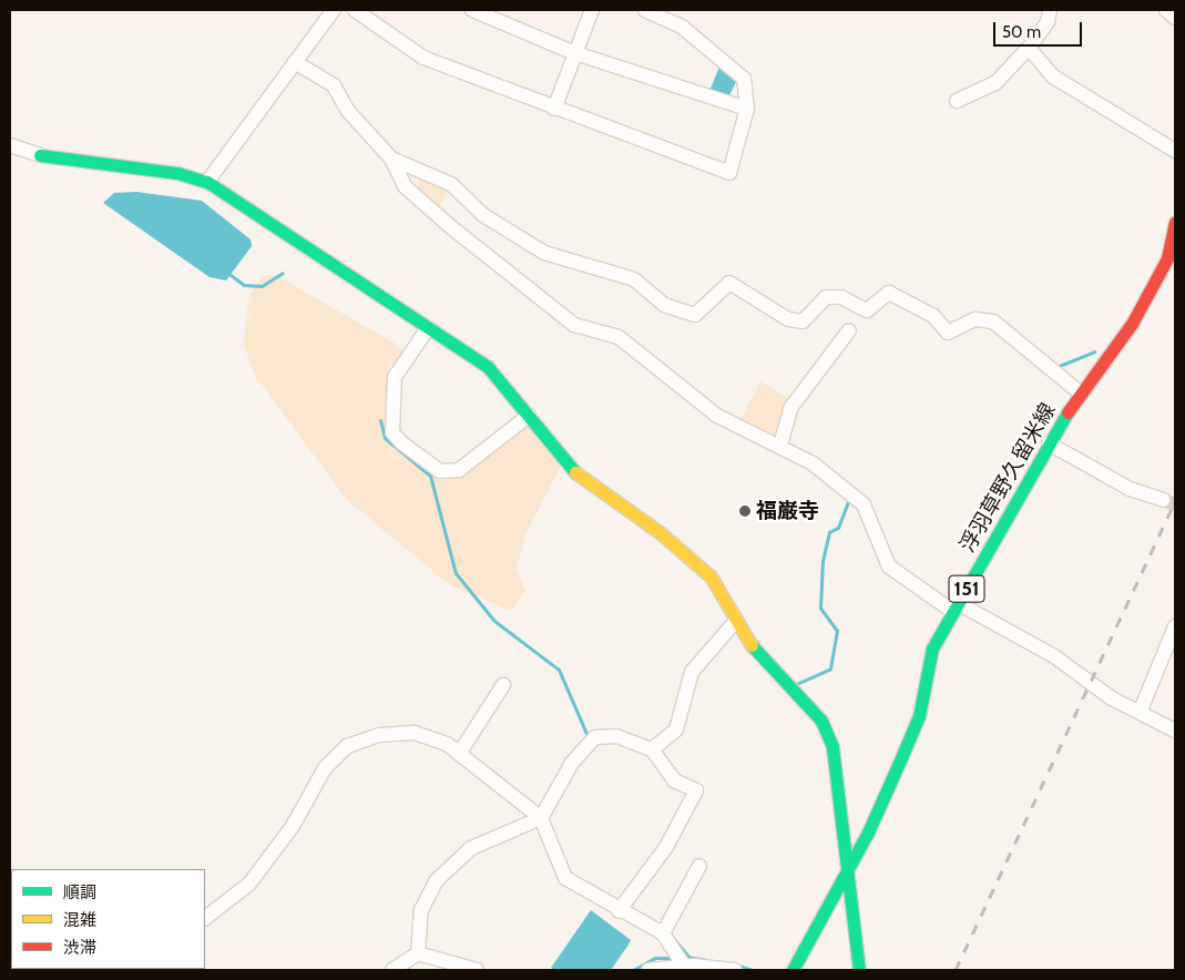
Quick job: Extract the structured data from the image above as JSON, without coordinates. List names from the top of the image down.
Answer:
{
  "streets": {
    "street": ["浮羽草野久留米線", "151"]
  },
  "places": ["福巌寺"],
  "legend": ["順調", "混雑", "渋滞"],
  "scale_bar": "50 m"
}
